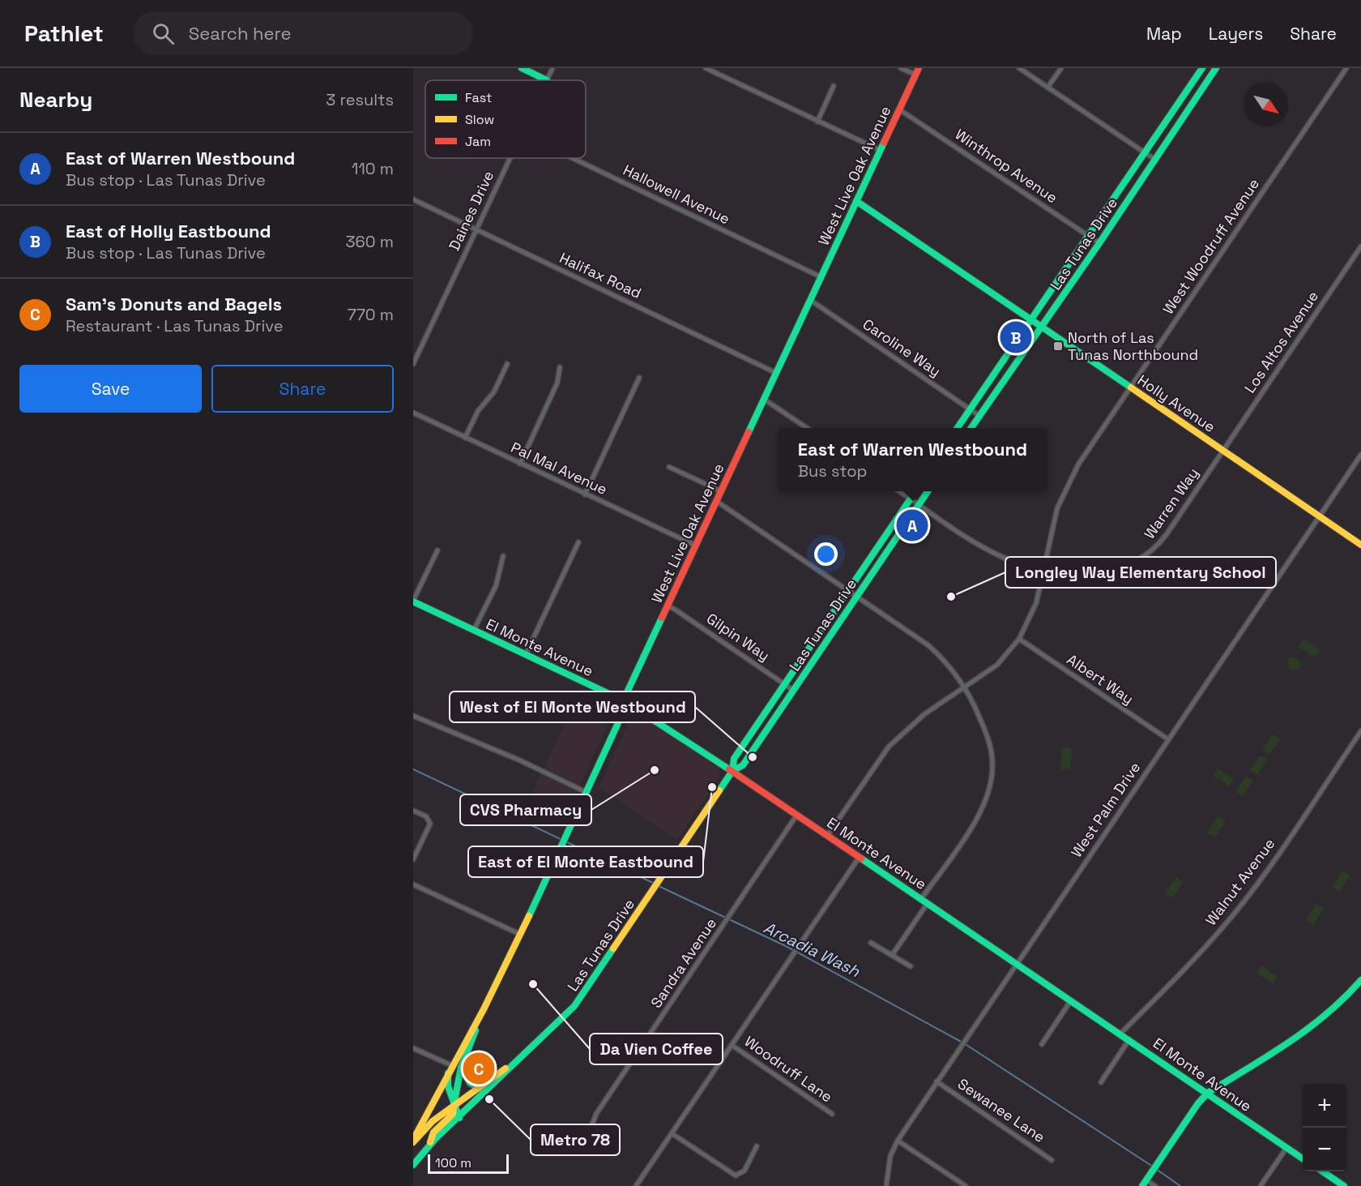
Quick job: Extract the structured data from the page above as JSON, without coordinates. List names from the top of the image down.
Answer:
{
  "streets": {
    "street": [
      "Winthrop Avenue",
      "West Live Oak Avenue",
      "Hallowell Avenue",
      "Daines Drive",
      "Las Tunas Drive",
      "West Woodruff Avenue",
      "Halifax Road",
      "Los Altos Avenue",
      "Caroline Way",
      "Holly Avenue",
      "Pal Mal Avenue",
      "Warren Way",
      "Gilpin Way",
      "El Monte Avenue",
      "Albert Way",
      "West Palm Drive",
      "Walnut Avenue",
      "Sandra Avenue",
      "Woodruff Lane",
      "Sewanee Lane"
    ]
  },
  "crossings": [
    ["Winthrop Avenue", "West Live Oak Avenue"],
    ["Winthrop Avenue", "Las Tunas Drive"],
    ["West Live Oak Avenue", "Hallowell Avenue"],
    ["West Live Oak Avenue", "Las Tunas Drive"],
    ["West Live Oak Avenue", "Halifax Road"],
    ["West Live Oak Avenue", "Caroline Way"],
    ["West Live Oak Avenue", "Holly Avenue"],
    ["West Live Oak Avenue", "Pal Mal Avenue"],
    ["West Live Oak Avenue", "Gilpin Way"],
    ["West Live Oak Avenue", "El Monte Avenue"],
    ["Daines Drive", "Halifax Road"],
    ["Las Tunas Drive", "Caroline Way"],
    ["Las Tunas Drive", "Holly Avenue"],
    ["Las Tunas Drive", "Warren Way"],
    ["Las Tunas Drive", "Gilpin Way"],
    ["Las Tunas Drive", "El Monte Avenue"],
    ["West Woodruff Avenue", "Holly Avenue"],
    ["West Woodruff Avenue", "Warren Way"],
    ["West Woodruff Avenue", "El Monte Avenue"],
    ["West Woodruff Avenue", "Albert Way"],
    ["Los Altos Avenue", "Holly Avenue"],
    ["Los Altos Avenue", "Warren Way"],
    ["Holly Avenue", "Warren Way"],
    ["Holly Avenue", "West Palm Drive"],
    ["El Monte Avenue", "West Palm Drive"],
    ["El Monte Avenue", "Walnut Avenue"],
    ["El Monte Avenue", "Sandra Avenue"],
    ["Albert Way", "West Palm Drive"],
    ["West Palm Drive", "Sewanee Lane"]
  ],
  "water": ["Arcadia Wash"],
  "places": {
    "transit": ["North of Las Tunas Northbound"],
    "other": [
      "Longley Way Elementary School",
      "West of El Monte Westbound",
      "CVS Pharmacy",
      "East of El Monte Eastbound",
      "Da Vien Coffee",
      "Metro 78"
    ]
  },
  "legend": ["Fast", "Slow", "Jam"],
  "scale_bar": "100 m",
  "north": "bottom right",
  "page": {
    "header": "Pathlet",
    "search": "Search here",
    "nav": ["Map", "Layers", "Share"],
    "heading": ["Nearby", "3 results"],
    "list": [
      {
        "mark": "A",
        "name": "East of Warren Westbound",
        "note": "Bus stop · Las Tunas Drive",
        "value": "110 m"
      },
      {
        "mark": "B",
        "name": "East of Holly Eastbound",
        "note": "Bus stop · Las Tunas Drive",
        "value": "360 m"
      },
      {
        "mark": "C",
        "name": "Sam's Donuts and Bagels",
        "note": "Restaurant · Las Tunas Drive",
        "value": "770 m"
      }
    ],
    "pins": ["B", "A", "C"],
    "buttons": ["Save", "Share"],
    "popup": ["East of Warren Westbound", "Bus stop"],
    "map_buttons": ["+", "−"],
    "scale": "100 m"
  }
}
